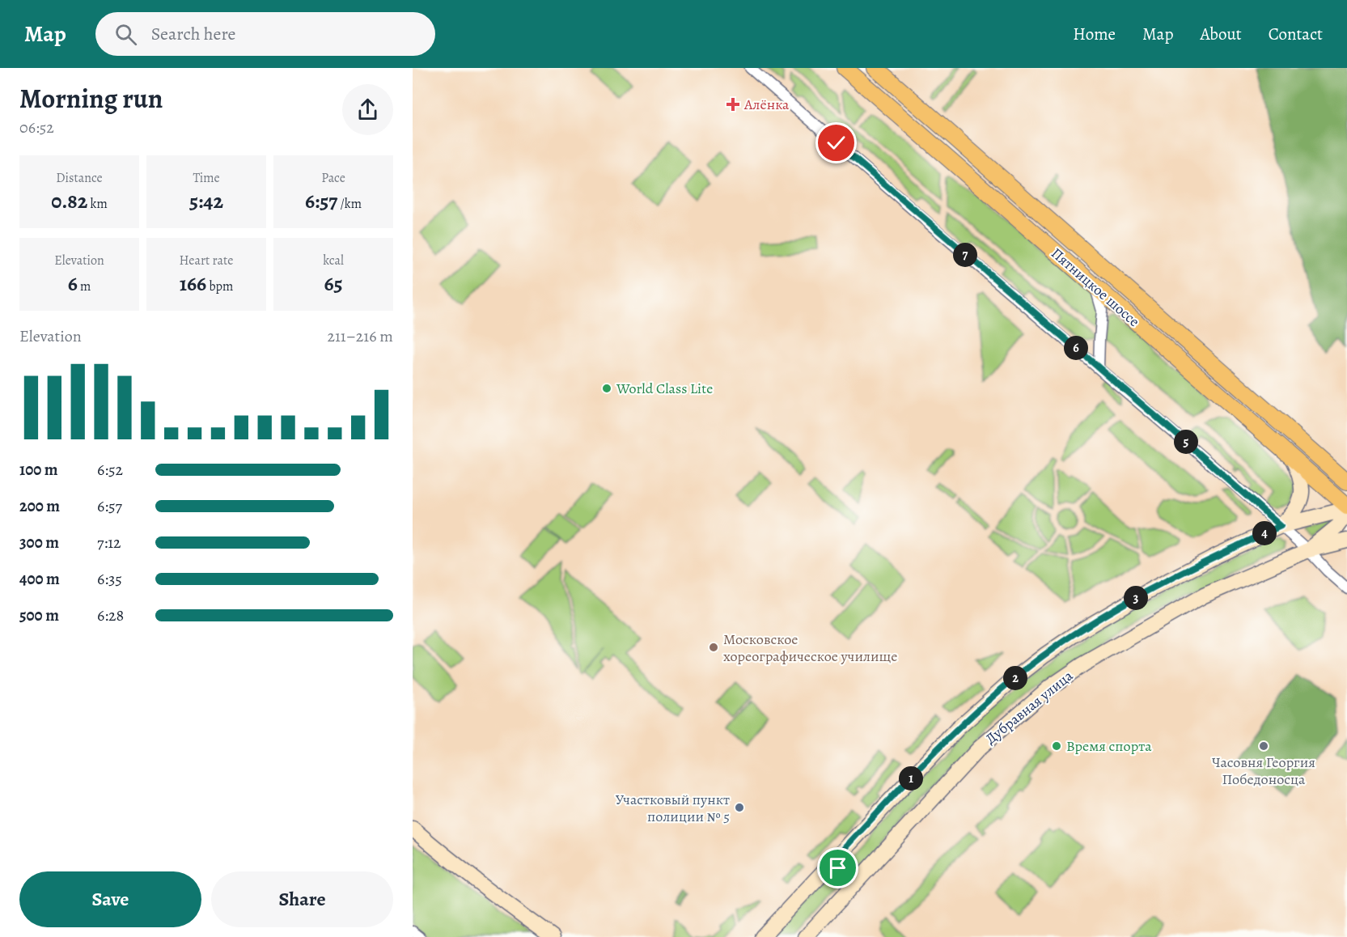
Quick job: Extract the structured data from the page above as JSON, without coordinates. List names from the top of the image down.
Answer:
{
  "streets": {
    "main road": ["Пятницкое шоссе", "Дубравная улица"]
  },
  "crossings": [
    ["Пятницкое шоссе", "Дубравная улица"]
  ],
  "places": {
    "health": ["Алёнка"],
    "other": [
      "World Class Lite",
      "Московское хореографическое училище",
      "Время спорта",
      "Часовня Георгия Победоносца",
      "Участковый пункт полиции № 5"
    ]
  },
  "page": {
    "header": "Map",
    "search": "Search here",
    "nav": [
      "Home",
      "Map",
      "About",
      "Contact"
    ],
    "heading": ["Morning run", "06:52"],
    "stats": [
      ["Distance", "0.82 km"],
      ["Time", "5:42"],
      ["Pace", "6:57 /km"],
      ["Elevation", "6 m"],
      ["Heart rate", "166 bpm"],
      ["kcal", "65"]
    ],
    "pins": [
      "7",
      "6",
      "5",
      "4",
      "3",
      "2",
      "1"
    ],
    "chart": ["Elevation", "211–216 m"],
    "list": [
      {
        "name": "100 m",
        "note": "6:52"
      },
      {
        "name": "200 m",
        "note": "6:57"
      },
      {
        "name": "300 m",
        "note": "7:12"
      },
      {
        "name": "400 m",
        "note": "6:35"
      },
      {
        "name": "500 m",
        "note": "6:28"
      }
    ],
    "buttons": ["Save", "Share"]
  }
}
